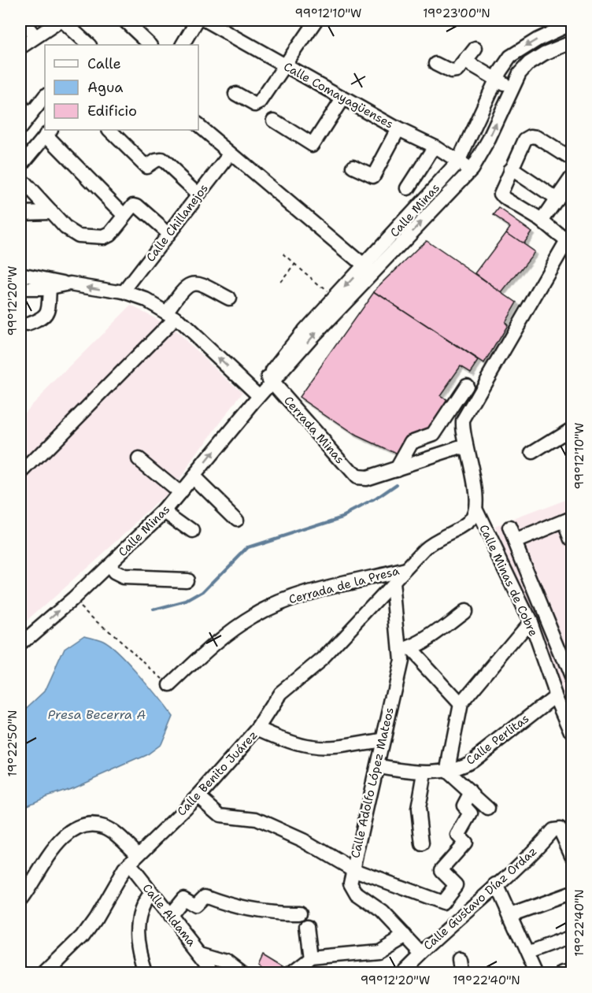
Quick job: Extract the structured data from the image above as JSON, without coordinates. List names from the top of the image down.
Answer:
{
  "streets": {
    "street": [
      "Calle Comayagüenses",
      "Calle Minas",
      "Calle Chillanejos",
      "Cerrada Minas",
      "Calle Minas de Cobre",
      "Cerrada de la Presa",
      "Calle Perlitas",
      "Calle Benito Juárez",
      "Calle Adolfo López Mateos",
      "Calle Gustavo Díaz Ordaz",
      "Calle Aldama"
    ]
  },
  "crossings": [
    ["Calle Comayagüenses", "Calle Minas"],
    ["Calle Minas", "Cerrada Minas"],
    ["Calle Minas de Cobre", "Calle Perlitas"],
    ["Calle Minas de Cobre", "Calle Benito Juárez"],
    ["Cerrada de la Presa", "Calle Benito Juárez"],
    ["Calle Perlitas", "Calle Adolfo López Mateos"],
    ["Calle Benito Juárez", "Calle Adolfo López Mateos"],
    ["Calle Benito Juárez", "Calle Aldama"],
    ["Calle Adolfo López Mateos", "Calle Gustavo Díaz Ordaz"]
  ],
  "water": ["Presa Becerra A"],
  "legend": ["Calle", "Agua", "Edificio"],
  "coordinates": [
    "99°12'10\"W",
    "19°23'00\"N",
    "99°12'20\"W",
    "19°22'50\"N",
    "19°22'40\"N"
  ]
}
